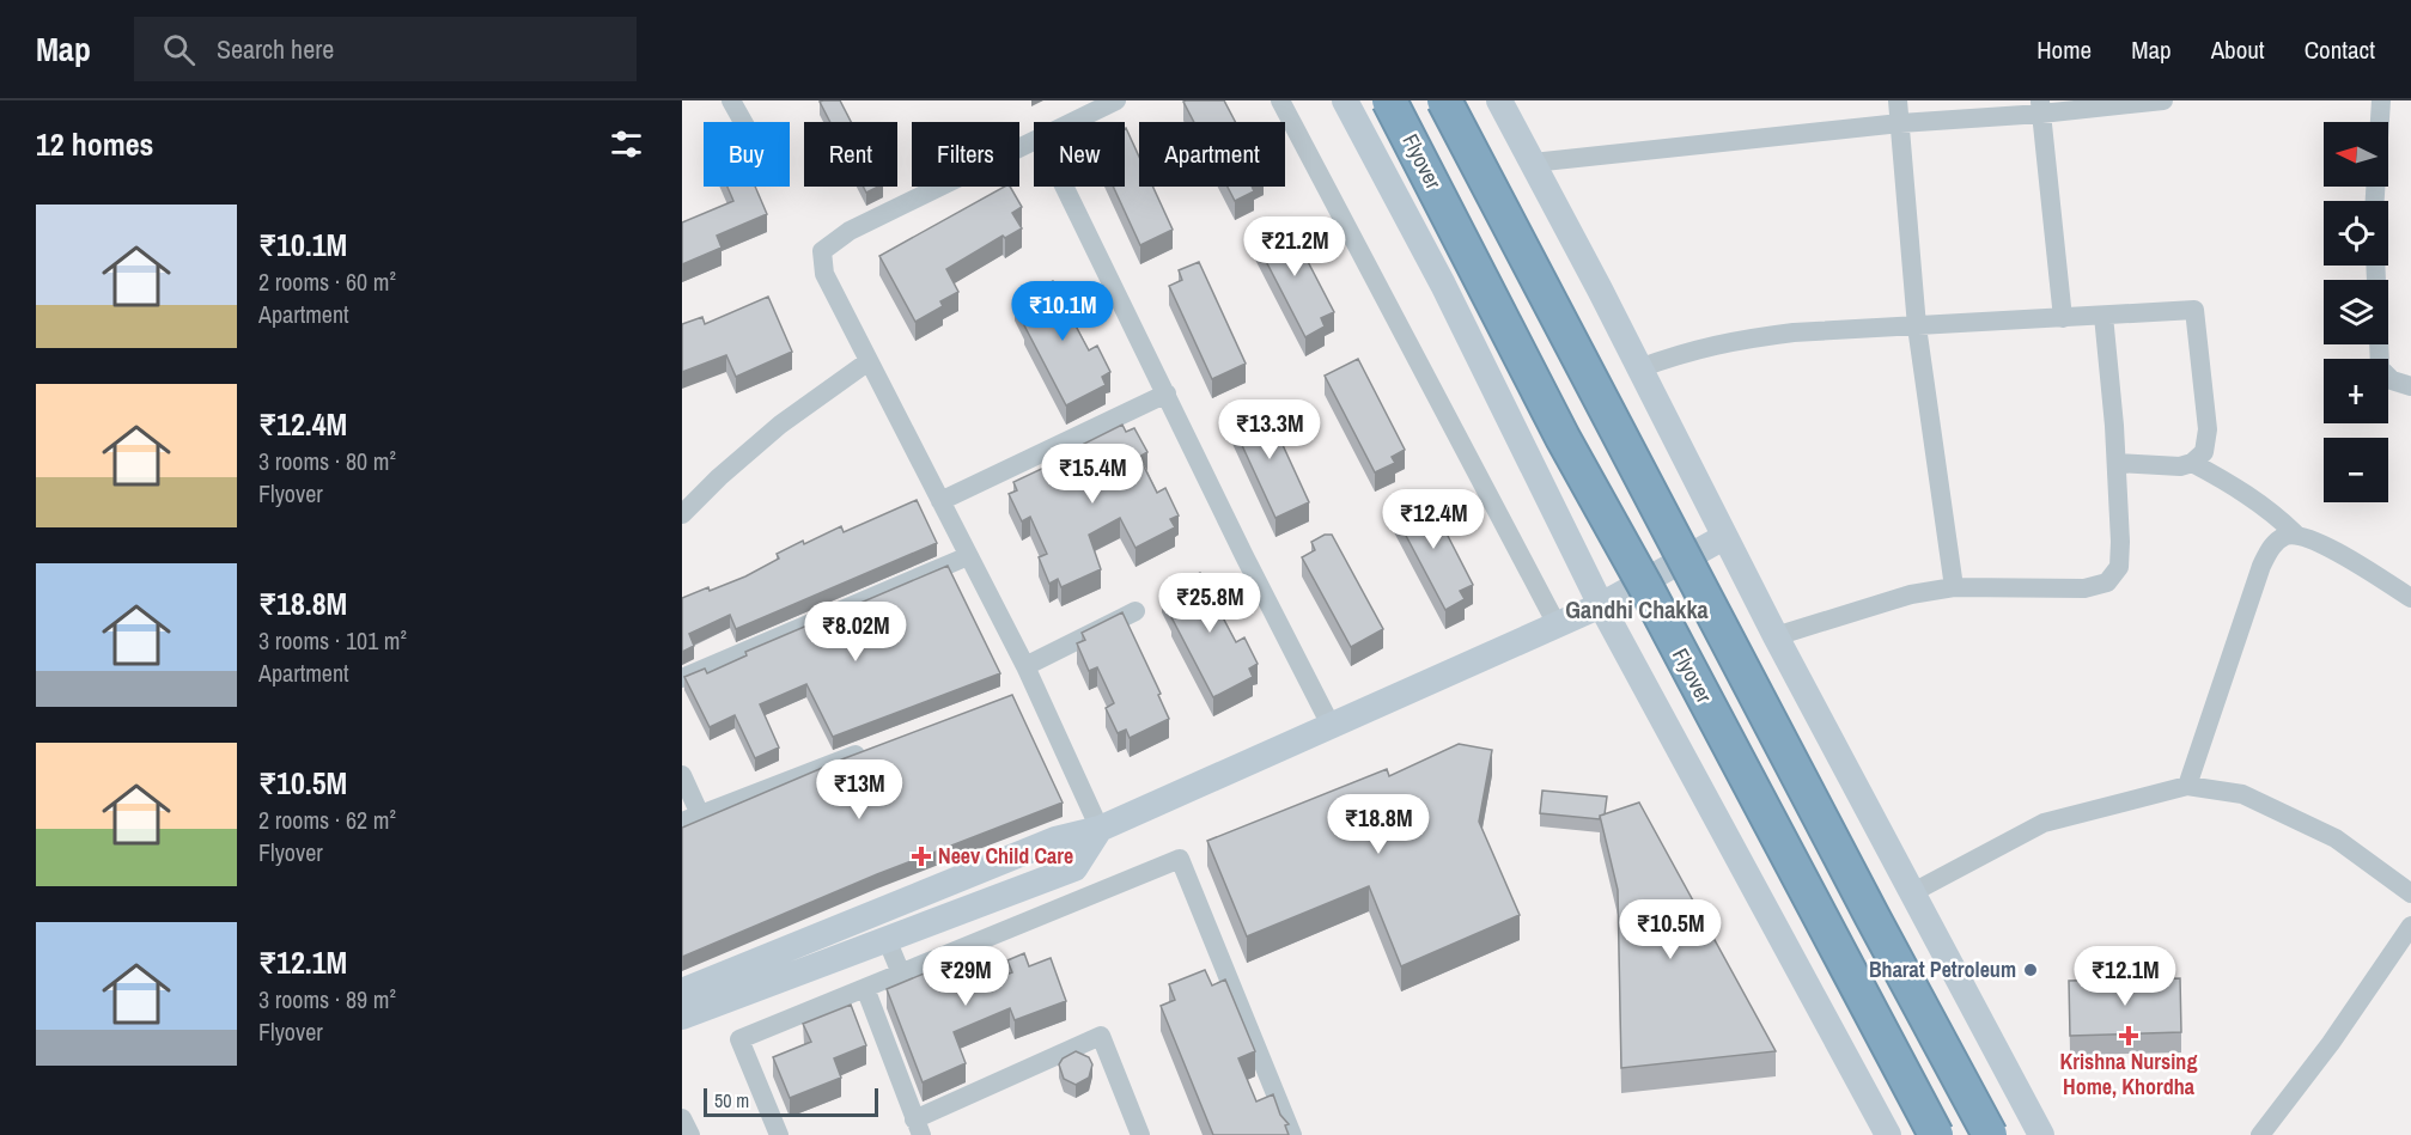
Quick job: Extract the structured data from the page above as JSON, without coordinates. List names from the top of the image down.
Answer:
{
  "streets": {
    "highway": ["Flyover"]
  },
  "districts": ["Gandhi Chakka"],
  "places": {
    "health": ["Neev Child Care", "Krishna Nursing Home, Khordha"],
    "other": ["Bharat Petroleum"]
  },
  "scale_bar": "50 m",
  "north": "left",
  "page": {
    "header": "Map",
    "search": "Search here",
    "nav": [
      "Home",
      "Map",
      "About",
      "Contact"
    ],
    "heading": "12 homes",
    "map_buttons": ["+", "−"],
    "chip": [
      "Buy",
      "Rent",
      "Filters",
      "New",
      "Apartment"
    ],
    "list": [
      {
        "name": "₹10.1M",
        "note": "2 rooms · 60 m² · Apartment"
      },
      {
        "name": "₹12.4M",
        "note": "3 rooms · 80 m² · Flyover"
      },
      {
        "name": "₹18.8M",
        "note": "3 rooms · 101 m² · Apartment"
      },
      {
        "name": "₹10.5M",
        "note": "2 rooms · 62 m² · Flyover"
      },
      {
        "name": "₹12.1M",
        "note": "3 rooms · 89 m² · Flyover"
      }
    ],
    "price": [
      "₹21.2M",
      "₹10.1M",
      "₹13.3M",
      "₹15.4M",
      "₹12.4M",
      "₹25.8M",
      "₹8.02M",
      "₹13M",
      "₹18.8M",
      "₹10.5M",
      "₹29M",
      "₹12.1M"
    ],
    "scale": "50 m"
  }
}
